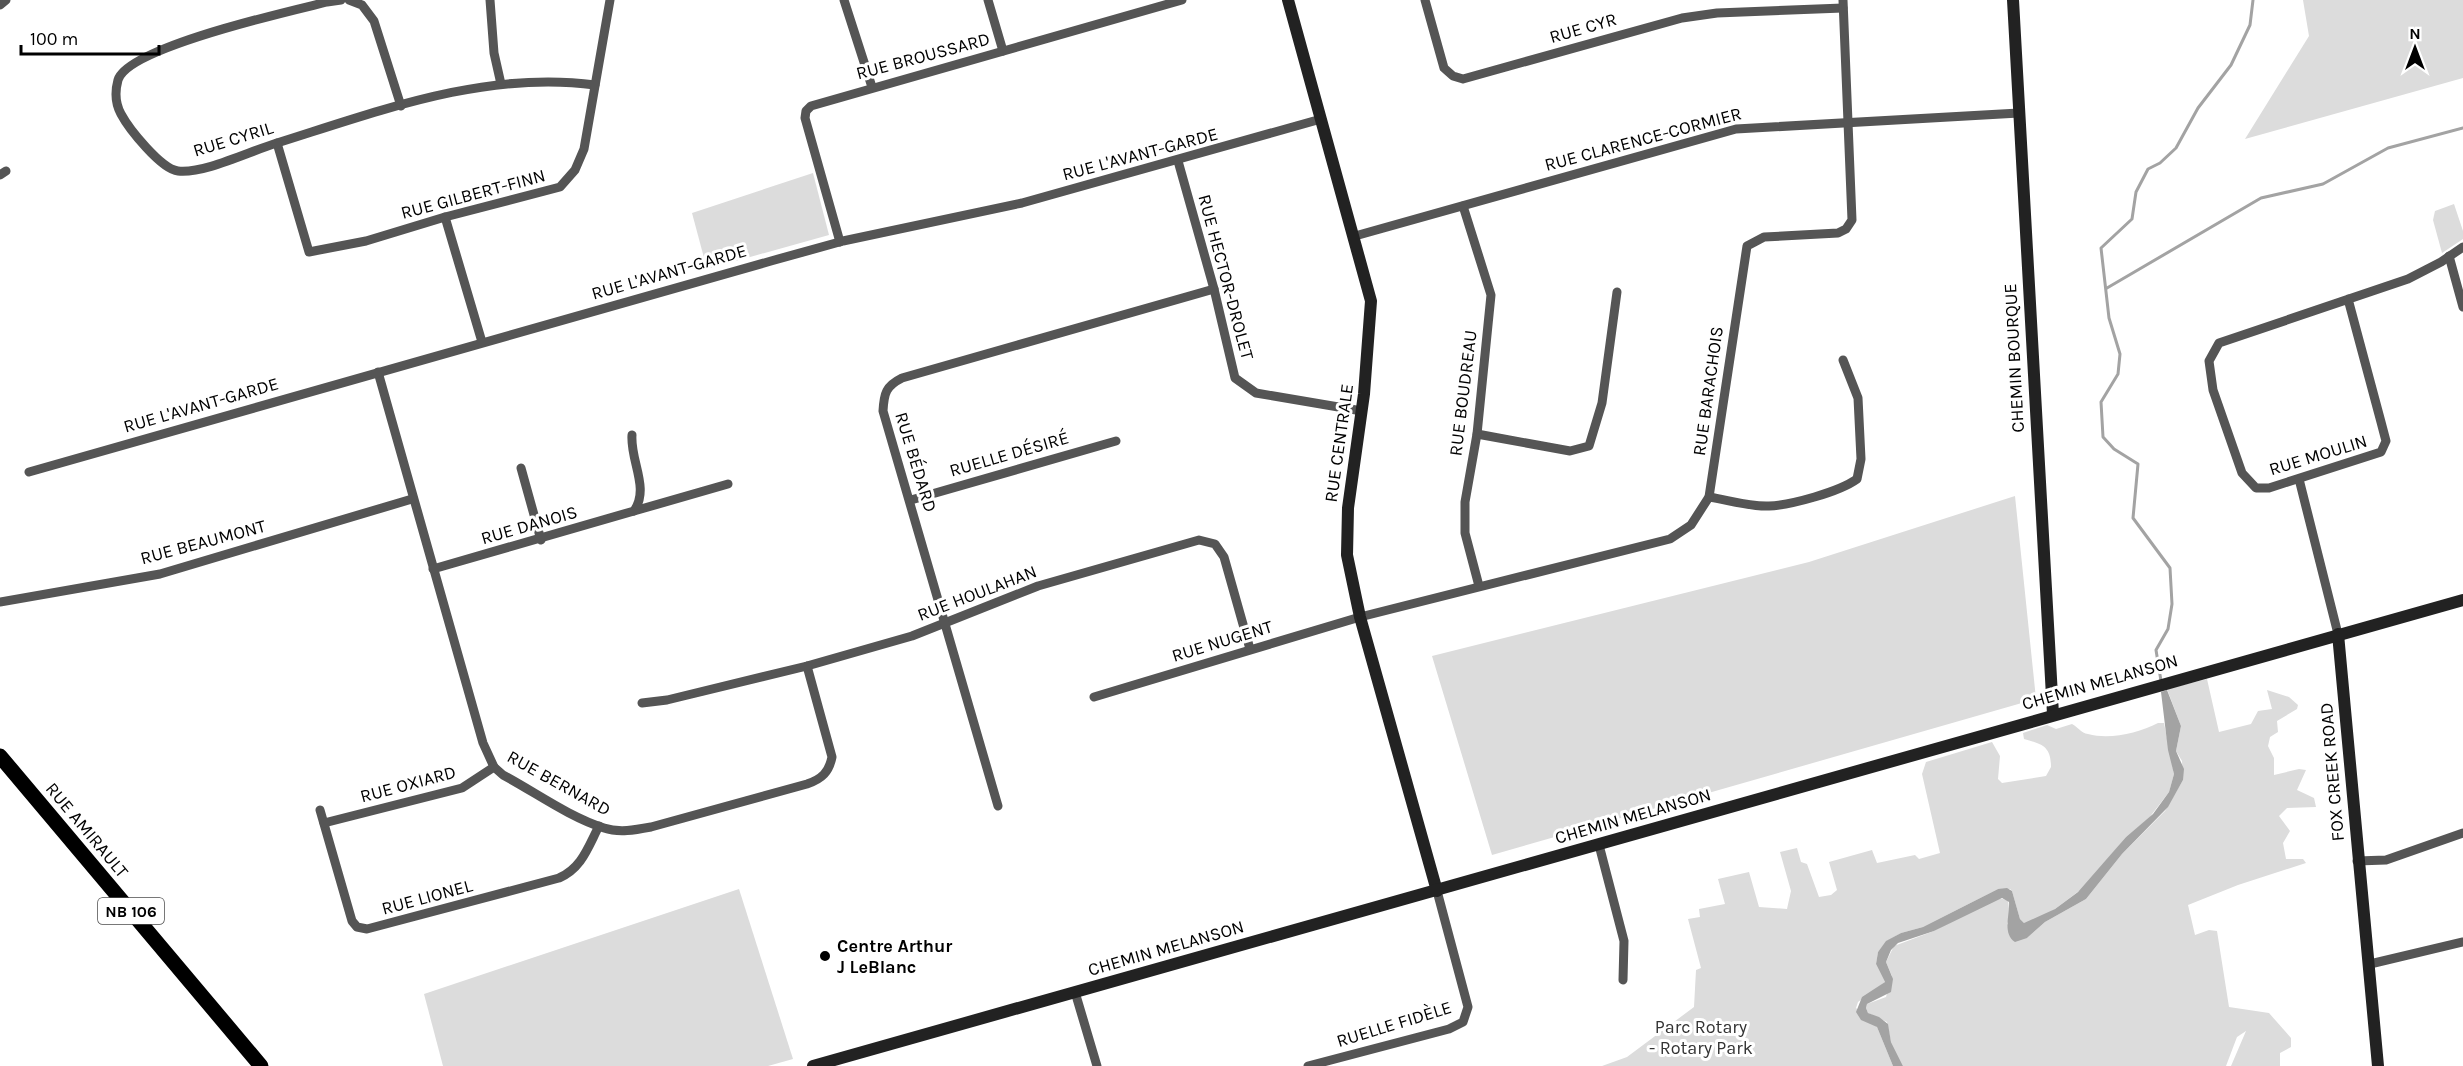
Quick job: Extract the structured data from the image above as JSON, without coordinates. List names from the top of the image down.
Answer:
{
  "streets": {
    "main road": ["RUE AMIRAULT", "NB 106"],
    "street": [
      "RUE CYR",
      "RUE BROUSSARD",
      "RUE CYRIL",
      "RUE CLARENCE-CORMIER",
      "RUE L'AVANT-GARDE",
      "RUE GILBERT-FINN",
      "RUE HECTOR-DROLET",
      "CHEMIN BOURQUE",
      "RUE BARACHOIS",
      "RUE BOUDREAU",
      "RUE CENTRALE",
      "RUELLE DÉSIRÉ",
      "RUE MOULIN",
      "RUE BÉDARD",
      "RUE DANOIS",
      "RUE BEAUMONT",
      "RUE HOULAHAN",
      "RUE NUGENT",
      "CHEMIN MELANSON",
      "FOX CREEK ROAD",
      "RUE BERNARD",
      "RUE OXIARD",
      "RUE LIONEL",
      "RUELLE FIDÈLE"
    ]
  },
  "crossings": [
    ["RUE CYR", "RUE BARACHOIS"],
    ["RUE BROUSSARD", "RUE L'AVANT-GARDE"],
    ["RUE CYRIL", "RUE GILBERT-FINN"],
    ["RUE CLARENCE-CORMIER", "CHEMIN BOURQUE"],
    ["RUE CLARENCE-CORMIER", "RUE BARACHOIS"],
    ["RUE CLARENCE-CORMIER", "RUE BOUDREAU"],
    ["RUE CLARENCE-CORMIER", "RUE CENTRALE"],
    ["RUE L'AVANT-GARDE", "RUE HECTOR-DROLET"],
    ["RUE L'AVANT-GARDE", "RUE CENTRALE"],
    ["RUE L'AVANT-GARDE", "RUE BERNARD"],
    ["RUE HECTOR-DROLET", "RUE CENTRALE"],
    ["RUE HECTOR-DROLET", "RUE BÉDARD"],
    ["CHEMIN BOURQUE", "CHEMIN MELANSON"],
    ["RUE BARACHOIS", "RUE BOUDREAU"],
    ["RUE BARACHOIS", "RUE CENTRALE"],
    ["RUE BARACHOIS", "RUE NUGENT"],
    ["RUE CENTRALE", "RUE NUGENT"],
    ["RUE CENTRALE", "CHEMIN MELANSON"],
    ["RUE CENTRALE", "RUELLE FIDÈLE"],
    ["RUELLE DÉSIRÉ", "RUE BÉDARD"],
    ["RUE MOULIN", "FOX CREEK ROAD"],
    ["RUE BÉDARD", "RUE HOULAHAN"],
    ["RUE DANOIS", "RUE BERNARD"],
    ["RUE BEAUMONT", "RUE BERNARD"],
    ["RUE HOULAHAN", "RUE NUGENT"],
    ["RUE HOULAHAN", "RUE BERNARD"],
    ["CHEMIN MELANSON", "FOX CREEK ROAD"],
    ["CHEMIN MELANSON", "RUELLE FIDÈLE"],
    ["RUE BERNARD", "RUE OXIARD"],
    ["RUE BERNARD", "RUE LIONEL"],
    ["RUE OXIARD", "RUE LIONEL"]
  ],
  "parks": ["Parc Rotary - Rotary Park"],
  "places": ["Centre Arthur J LeBlanc"],
  "scale_bar": "100 m",
  "north": "top"
}
